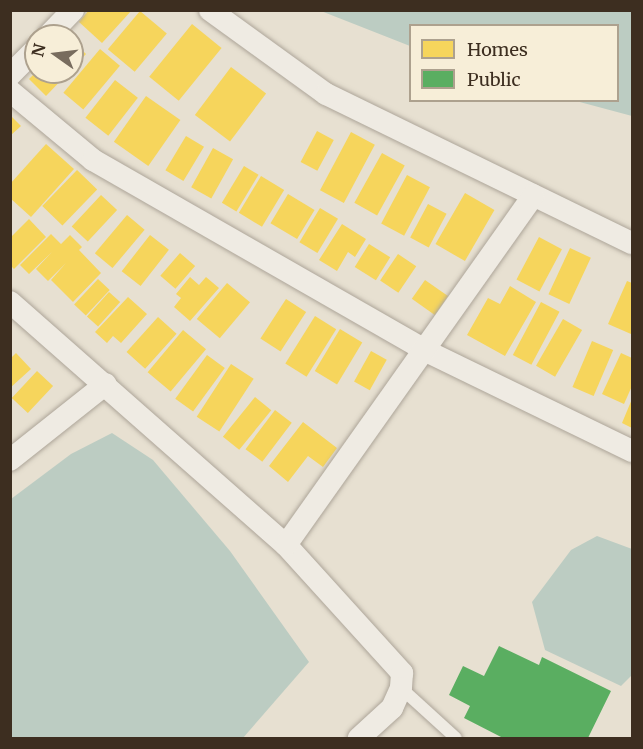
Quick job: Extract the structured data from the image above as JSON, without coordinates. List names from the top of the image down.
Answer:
{
  "legend": ["Homes", "Public"],
  "north": "left"
}
